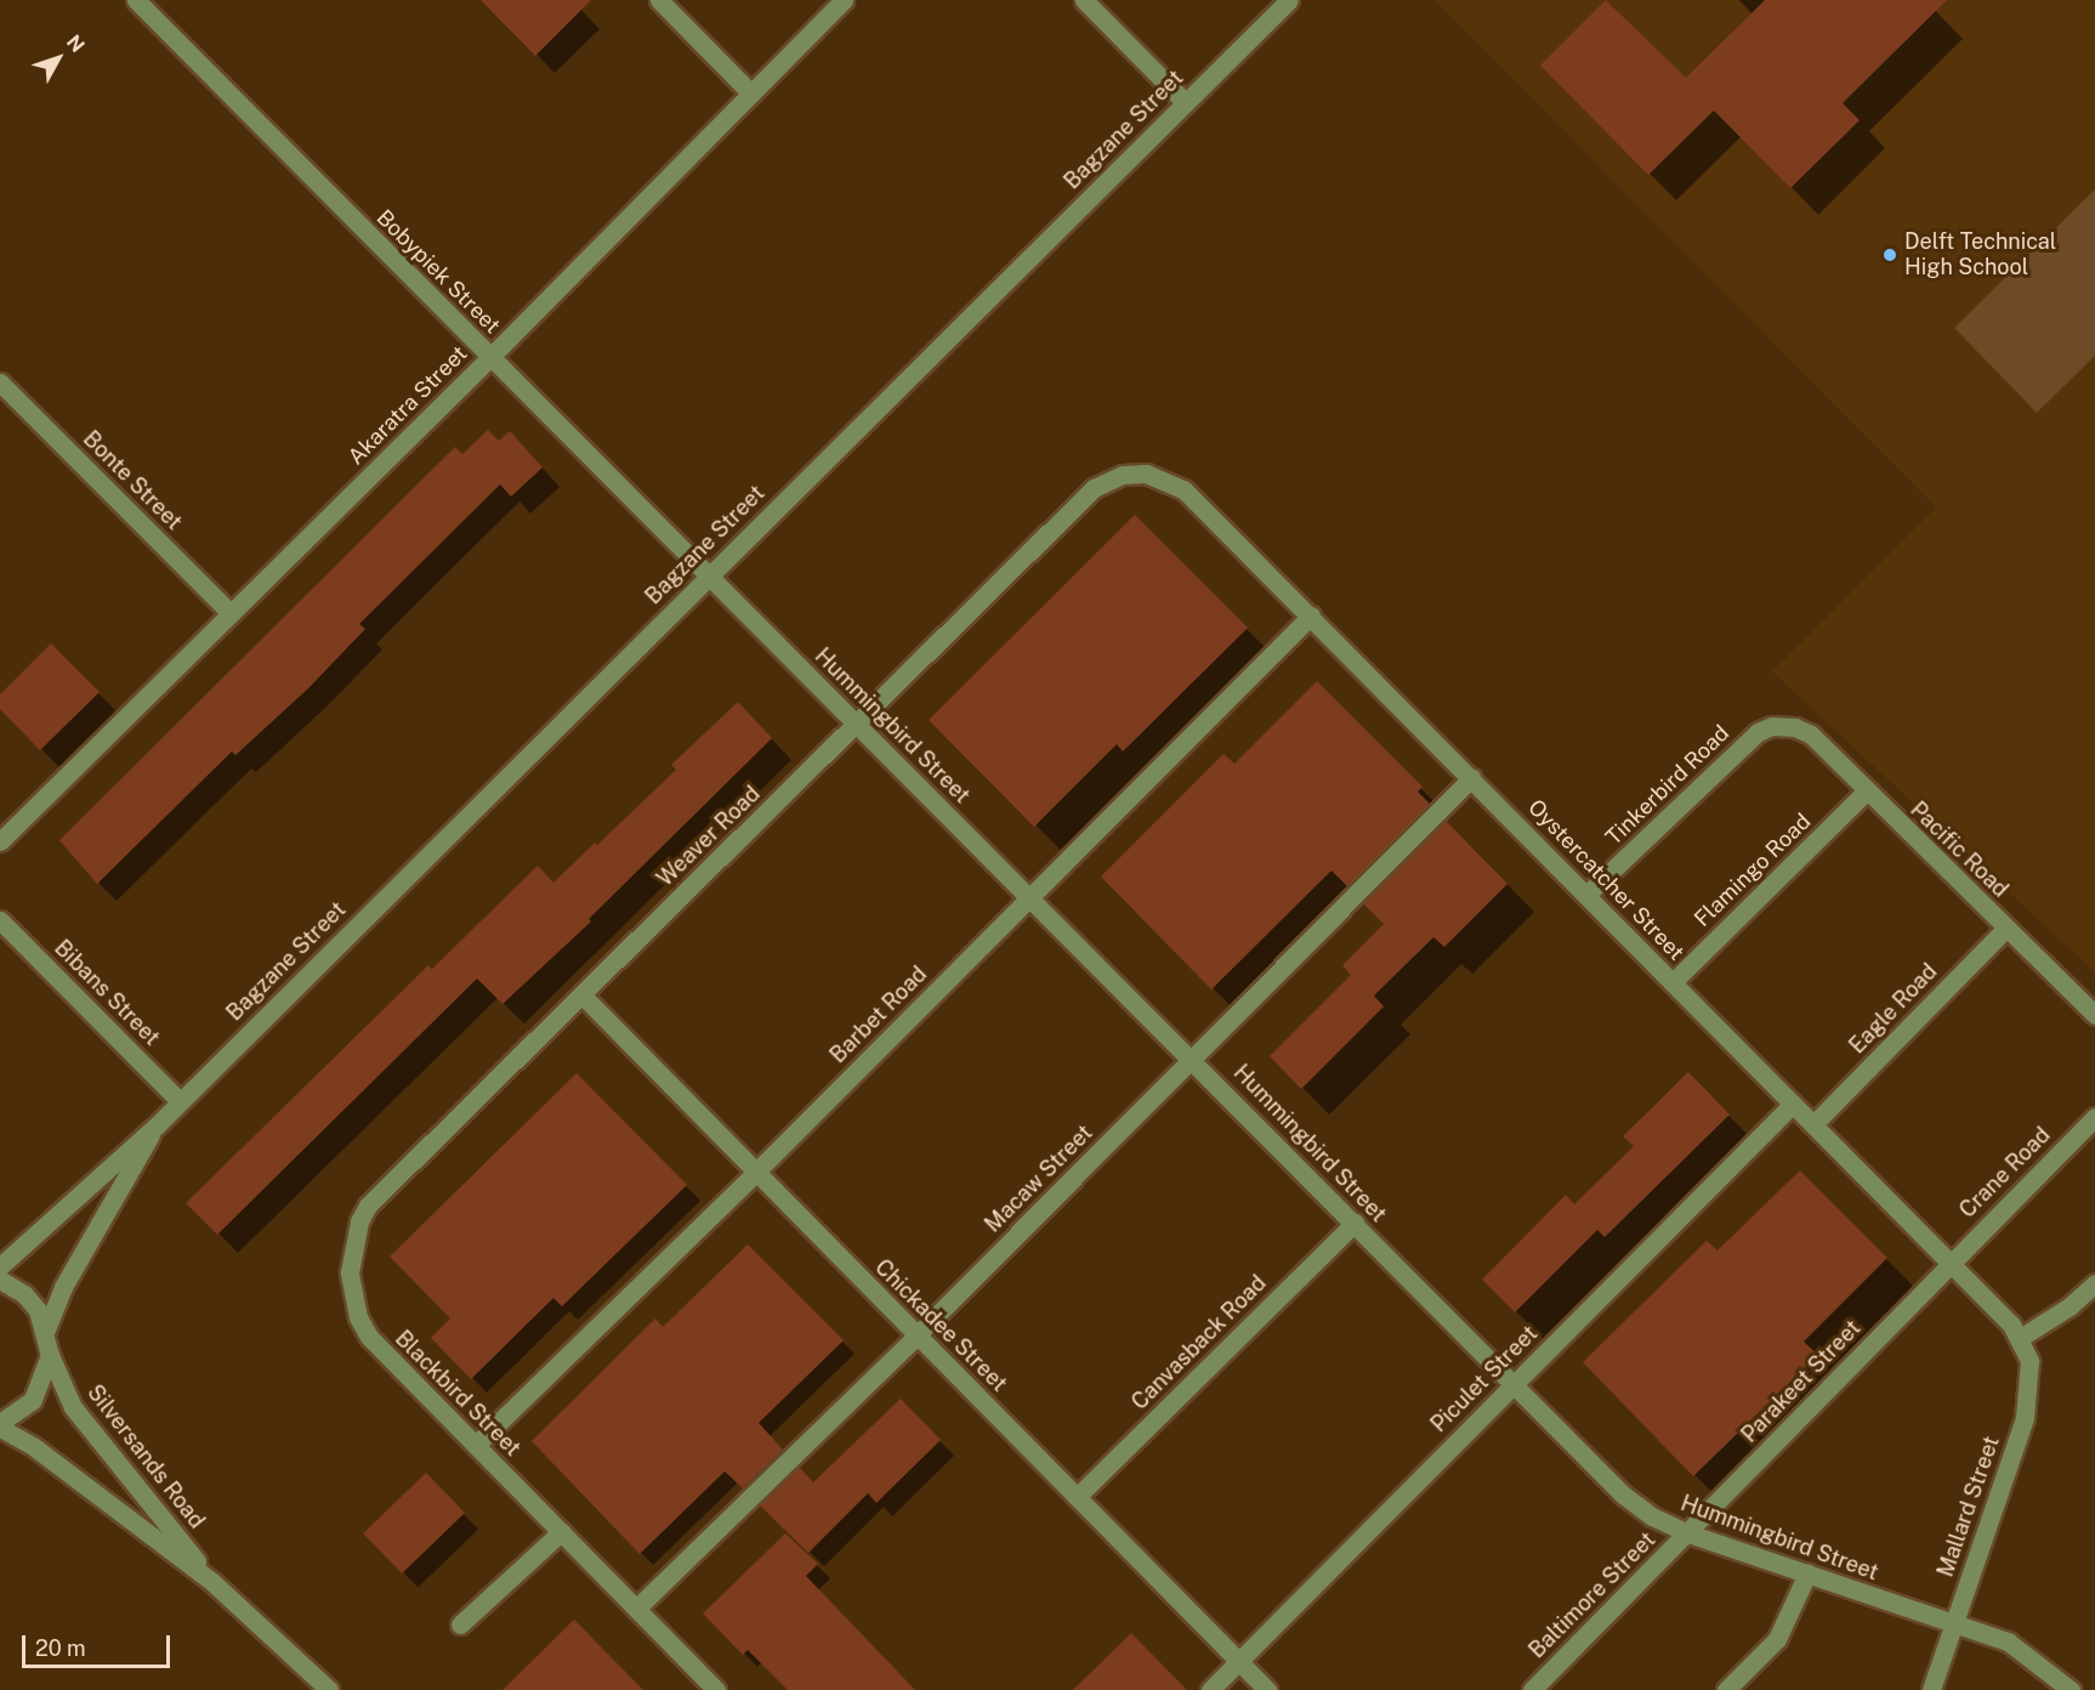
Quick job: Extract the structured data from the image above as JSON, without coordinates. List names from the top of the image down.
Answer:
{
  "streets": {
    "street": [
      "Bagzane Street",
      "Bobypiek Street",
      "Akaratra Street",
      "Bonte Street",
      "Hummingbird Street",
      "Tinkerbird Road",
      "Weaver Road",
      "Pacific Road",
      "Flamingo Road",
      "Oystercatcher Street",
      "Bibans Street",
      "Eagle Road",
      "Barbet Road",
      "Crane Road",
      "Macaw Street",
      "Chickadee Street",
      "Canvasback Road",
      "Piculet Street",
      "Parakeet Street",
      "Blackbird Street",
      "Silversands Road",
      "Mallard Street",
      "Baltimore Street"
    ]
  },
  "crossings": [
    ["Bagzane Street", "Bobypiek Street"],
    ["Bagzane Street", "Hummingbird Street"],
    ["Bagzane Street", "Bibans Street"],
    ["Bobypiek Street", "Akaratra Street"],
    ["Bobypiek Street", "Hummingbird Street"],
    ["Akaratra Street", "Bonte Street"],
    ["Hummingbird Street", "Weaver Road"],
    ["Hummingbird Street", "Barbet Road"],
    ["Hummingbird Street", "Macaw Street"],
    ["Hummingbird Street", "Canvasback Road"],
    ["Hummingbird Street", "Piculet Street"],
    ["Hummingbird Street", "Parakeet Street"],
    ["Hummingbird Street", "Mallard Street"],
    ["Hummingbird Street", "Baltimore Street"],
    ["Tinkerbird Road", "Pacific Road"],
    ["Tinkerbird Road", "Oystercatcher Street"],
    ["Weaver Road", "Oystercatcher Street"],
    ["Weaver Road", "Chickadee Street"],
    ["Weaver Road", "Blackbird Street"],
    ["Pacific Road", "Flamingo Road"],
    ["Pacific Road", "Eagle Road"],
    ["Flamingo Road", "Oystercatcher Street"],
    ["Oystercatcher Street", "Eagle Road"],
    ["Oystercatcher Street", "Barbet Road"],
    ["Oystercatcher Street", "Crane Road"],
    ["Oystercatcher Street", "Macaw Street"],
    ["Oystercatcher Street", "Piculet Street"],
    ["Oystercatcher Street", "Parakeet Street"],
    ["Oystercatcher Street", "Mallard Street"],
    ["Barbet Road", "Chickadee Street"],
    ["Barbet Road", "Blackbird Street"],
    ["Crane Road", "Parakeet Street"],
    ["Macaw Street", "Chickadee Street"],
    ["Macaw Street", "Blackbird Street"],
    ["Chickadee Street", "Canvasback Road"],
    ["Chickadee Street", "Piculet Street"],
    ["Parakeet Street", "Baltimore Street"]
  ],
  "places": ["Delft Technical High School"],
  "scale_bar": "20 m",
  "north": "top right"
}
